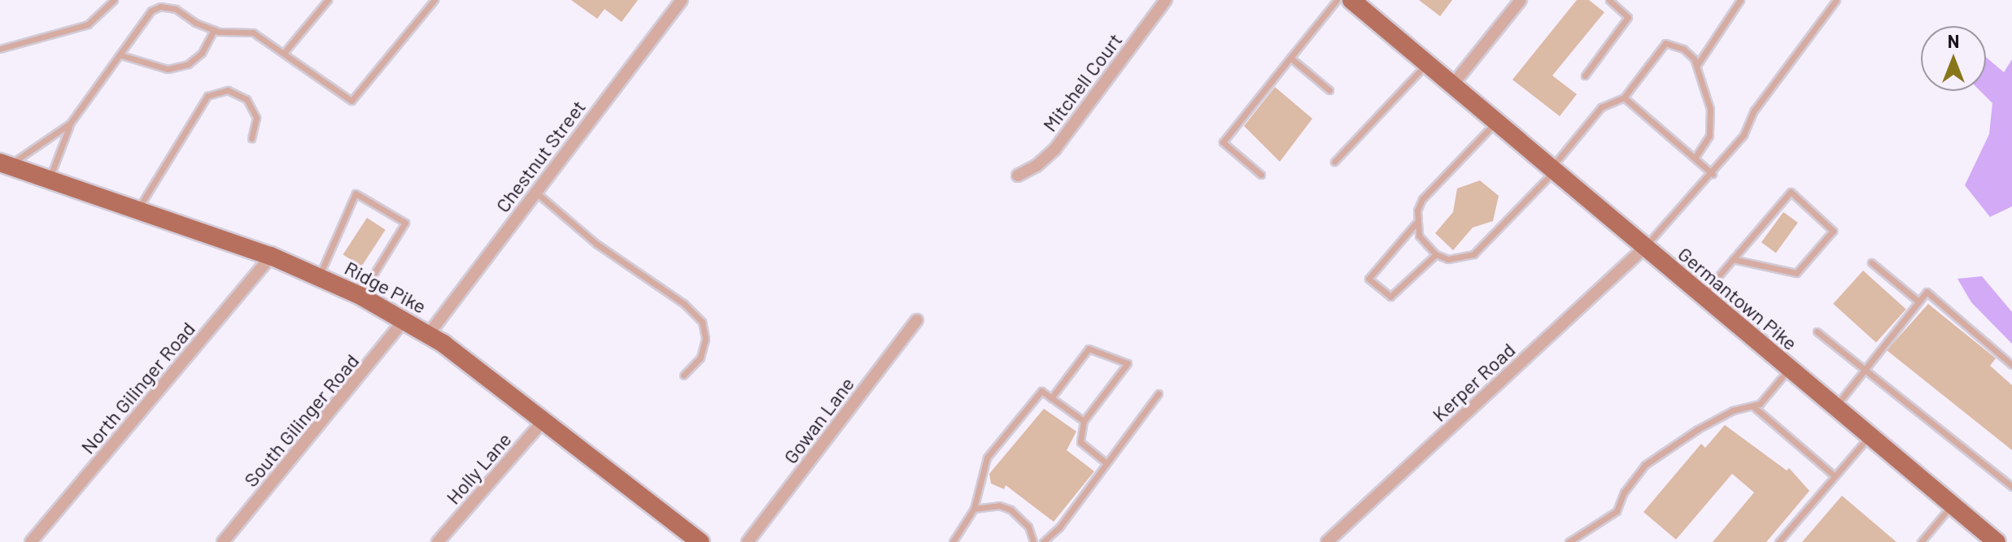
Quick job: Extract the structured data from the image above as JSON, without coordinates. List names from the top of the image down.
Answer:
{
  "streets": {
    "main road": ["Ridge Pike", "Germantown Pike"],
    "street": [
      "Mitchell Court",
      "Chestnut Street",
      "Kerper Road",
      "North Gilinger Road",
      "South Gilinger Road",
      "Gowan Lane",
      "Holly Lane"
    ]
  },
  "crossings": [
    ["Chestnut Street", "Ridge Pike"],
    ["Ridge Pike", "North Gilinger Road"],
    ["Ridge Pike", "South Gilinger Road"],
    ["Ridge Pike", "Holly Lane"],
    ["Germantown Pike", "Kerper Road"]
  ],
  "north": "top"
}
